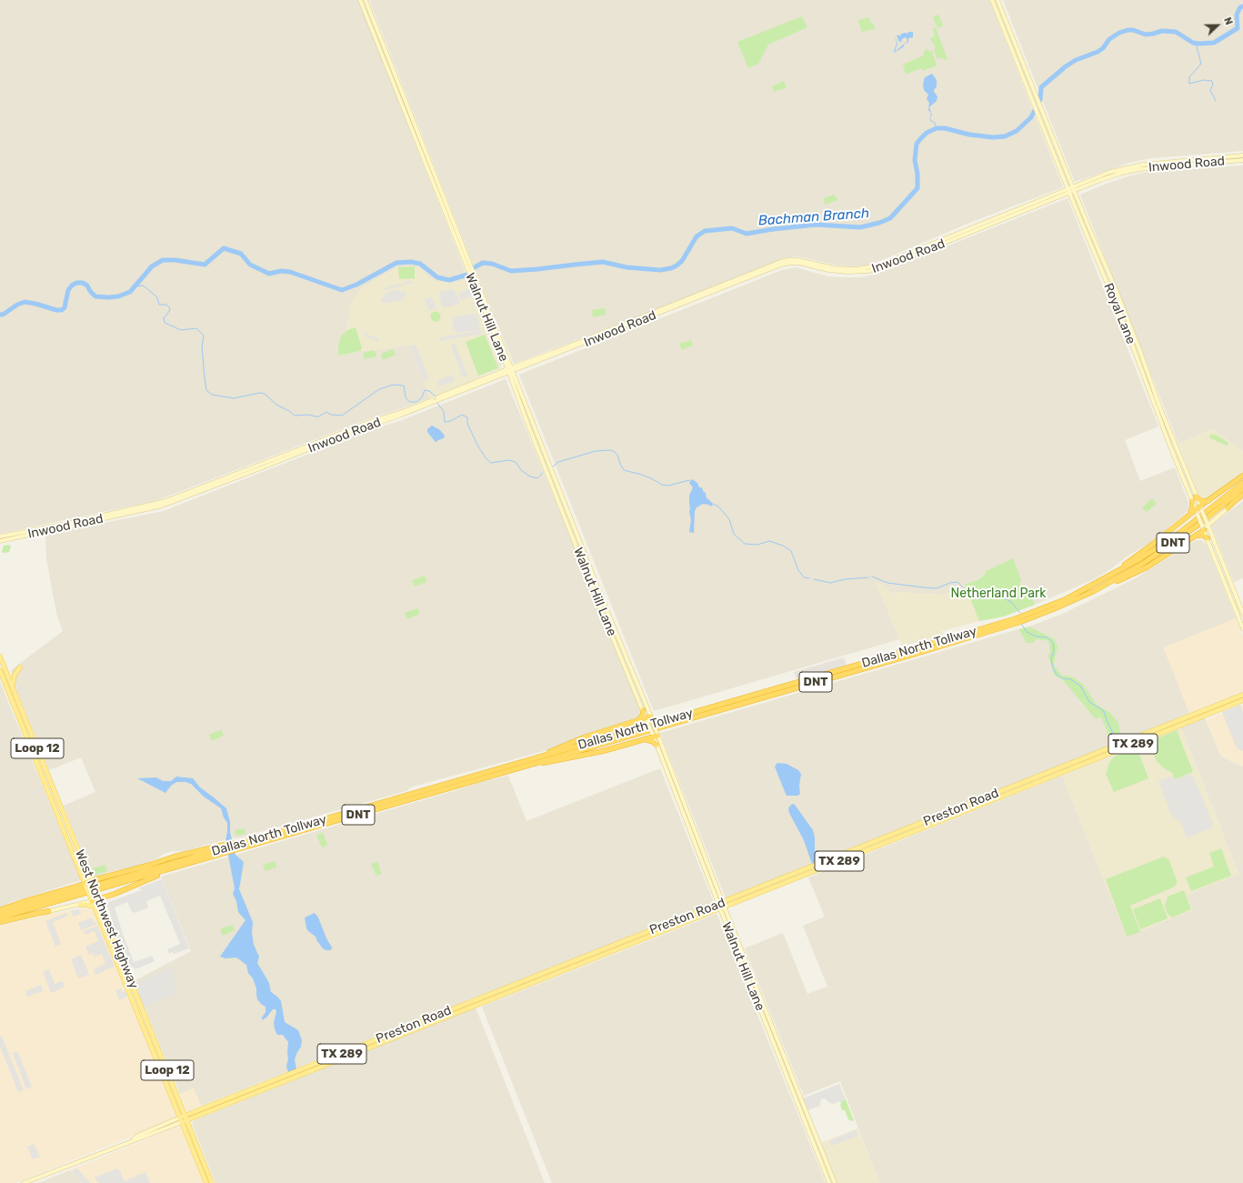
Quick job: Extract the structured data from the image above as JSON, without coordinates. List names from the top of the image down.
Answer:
{
  "streets": {
    "highway": ["DNT", "Dallas North Tollway"],
    "main road": [
      "Inwood Road",
      "Royal Lane",
      "Walnut Hill Lane",
      "TX 289",
      "Loop 12",
      "Preston Road",
      "West Northwest Highway"
    ]
  },
  "crossings": [
    ["Inwood Road", "Royal Lane"],
    ["Inwood Road", "Walnut Hill Lane"],
    ["Walnut Hill Lane", "Preston Road"],
    ["Preston Road", "West Northwest Highway"]
  ],
  "water": ["Bachman Branch"],
  "parks": ["Netherland Park"],
  "north": "right"
}
